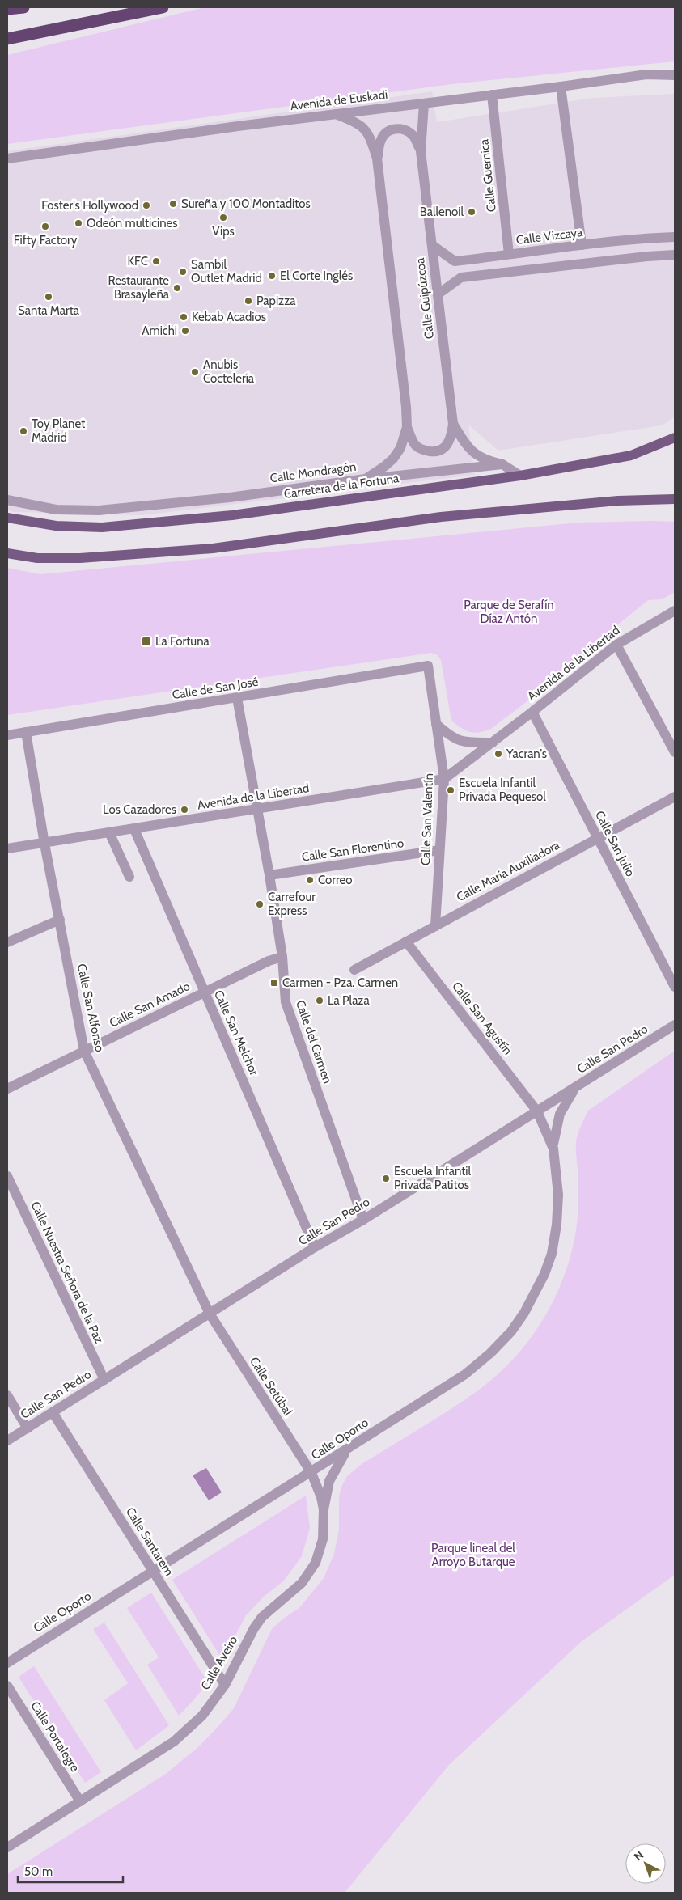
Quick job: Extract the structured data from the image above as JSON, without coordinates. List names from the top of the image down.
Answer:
{
  "streets": {
    "main road": ["Carretera de la Fortuna"],
    "street": [
      "Avenida de Euskadi",
      "Calle Guernica",
      "Calle Vizcaya",
      "Calle Guipúzcoa",
      "Calle Mondragón",
      "Avenida de la Libertad",
      "Calle de San José",
      "Calle San Valentín",
      "Calle San Julio",
      "Calle San Florentino",
      "Calle María Auxiliadora",
      "Calle San Amado",
      "Calle San Alfonso",
      "Calle San Agustín",
      "Calle San Melchor",
      "Calle del Carmen",
      "Calle San Pedro",
      "Calle Nuestra Señora de la Paz",
      "Calle Setúbal",
      "Calle Oporto",
      "Calle Santarem",
      "Calle Aveiro",
      "Calle Portalegre"
    ]
  },
  "crossings": [
    ["Avenida de Euskadi", "Calle Guernica"],
    ["Avenida de Euskadi", "Calle Guipúzcoa"],
    ["Avenida de Euskadi", "Calle Mondragón"],
    ["Calle Guernica", "Calle Vizcaya"],
    ["Calle Vizcaya", "Calle Guipúzcoa"],
    ["Calle Guipúzcoa", "Carretera de la Fortuna"],
    ["Avenida de la Libertad", "Calle San Valentín"],
    ["Avenida de la Libertad", "Calle San Julio"],
    ["Avenida de la Libertad", "Calle San Alfonso"],
    ["Avenida de la Libertad", "Calle San Melchor"],
    ["Avenida de la Libertad", "Calle del Carmen"],
    ["Calle de San José", "Calle San Valentín"],
    ["Calle de San José", "Calle San Alfonso"],
    ["Calle de San José", "Calle del Carmen"],
    ["Calle San Valentín", "Calle San Florentino"],
    ["Calle San Valentín", "Calle María Auxiliadora"],
    ["Calle San Julio", "Calle María Auxiliadora"],
    ["Calle San Florentino", "Calle del Carmen"],
    ["Calle María Auxiliadora", "Calle San Agustín"],
    ["Calle San Amado", "Calle San Alfonso"],
    ["Calle San Amado", "Calle San Melchor"],
    ["Calle San Amado", "Calle del Carmen"],
    ["Calle San Alfonso", "Calle San Pedro"],
    ["Calle San Alfonso", "Calle Setúbal"],
    ["Calle San Agustín", "Calle San Pedro"],
    ["Calle San Agustín", "Calle Oporto"],
    ["Calle San Melchor", "Calle San Pedro"],
    ["Calle del Carmen", "Calle San Pedro"],
    ["Calle San Pedro", "Calle Nuestra Señora de la Paz"],
    ["Calle San Pedro", "Calle Setúbal"],
    ["Calle San Pedro", "Calle Oporto"],
    ["Calle San Pedro", "Calle Santarem"],
    ["Calle Setúbal", "Calle Oporto"],
    ["Calle Setúbal", "Calle Aveiro"],
    ["Calle Oporto", "Calle Santarem"],
    ["Calle Oporto", "Calle Aveiro"],
    ["Calle Santarem", "Calle Aveiro"],
    ["Calle Aveiro", "Calle Portalegre"]
  ],
  "parks": ["Parque de Serafín Díaz Antón", "Parque lineal del Arroyo Butarque"],
  "places": {
    "other": [
      "Sureña y 100 Montaditos",
      "Foster's Hollywood",
      "Ballenoil",
      "Vips",
      "Odeón multicines",
      "Fifty Factory",
      "KFC",
      "Sambil Outlet Madrid",
      "El Corte Inglés",
      "Restaurante Brasayleña",
      "Santa Marta",
      "Papizza",
      "Kebab Acadios",
      "Amichi",
      "Anubis Coctelería",
      "Toy Planet Madrid",
      "Yacran's",
      "Escuela Infantil Privada Pequesol",
      "Los Cazadores",
      "Correo",
      "Carrefour Express",
      "La Plaza",
      "Escuela Infantil Privada Patitos"
    ],
    "transit": ["La Fortuna", "Carmen - Pza. Carmen"]
  },
  "scale_bar": "50 m",
  "north": "top left"
}
